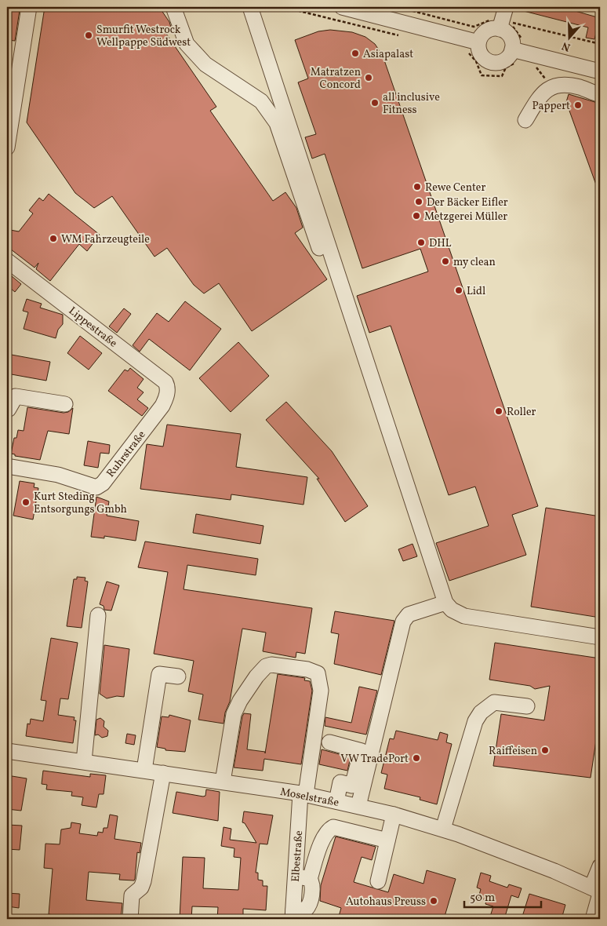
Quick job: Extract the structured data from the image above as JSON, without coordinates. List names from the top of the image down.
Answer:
{
  "streets": {
    "street": [
      "Lippestraße",
      "Ruhrstraße",
      "Moselstraße",
      "Elbestraße"
    ]
  },
  "crossings": [
    ["Lippestraße", "Ruhrstraße"],
    ["Moselstraße", "Elbestraße"]
  ],
  "places": [
    "Smurfit Westrock Wellpappe Südwest",
    "Asiapalast",
    "Matratzen Concord",
    "all inclusive Fitness",
    "Pappert",
    "Rewe Center",
    "Der Bäcker Eifler",
    "Metzgerei Müller",
    "WM Fahrzeugteile",
    "DHL",
    "my clean",
    "Lidl",
    "Roller",
    "Kurt Steding Entsorgungs Gmbh",
    "Raiffeisen",
    "VW TradePort",
    "Autohaus Preuss"
  ],
  "scale_bar": "50 m",
  "north": "bottom"
}
